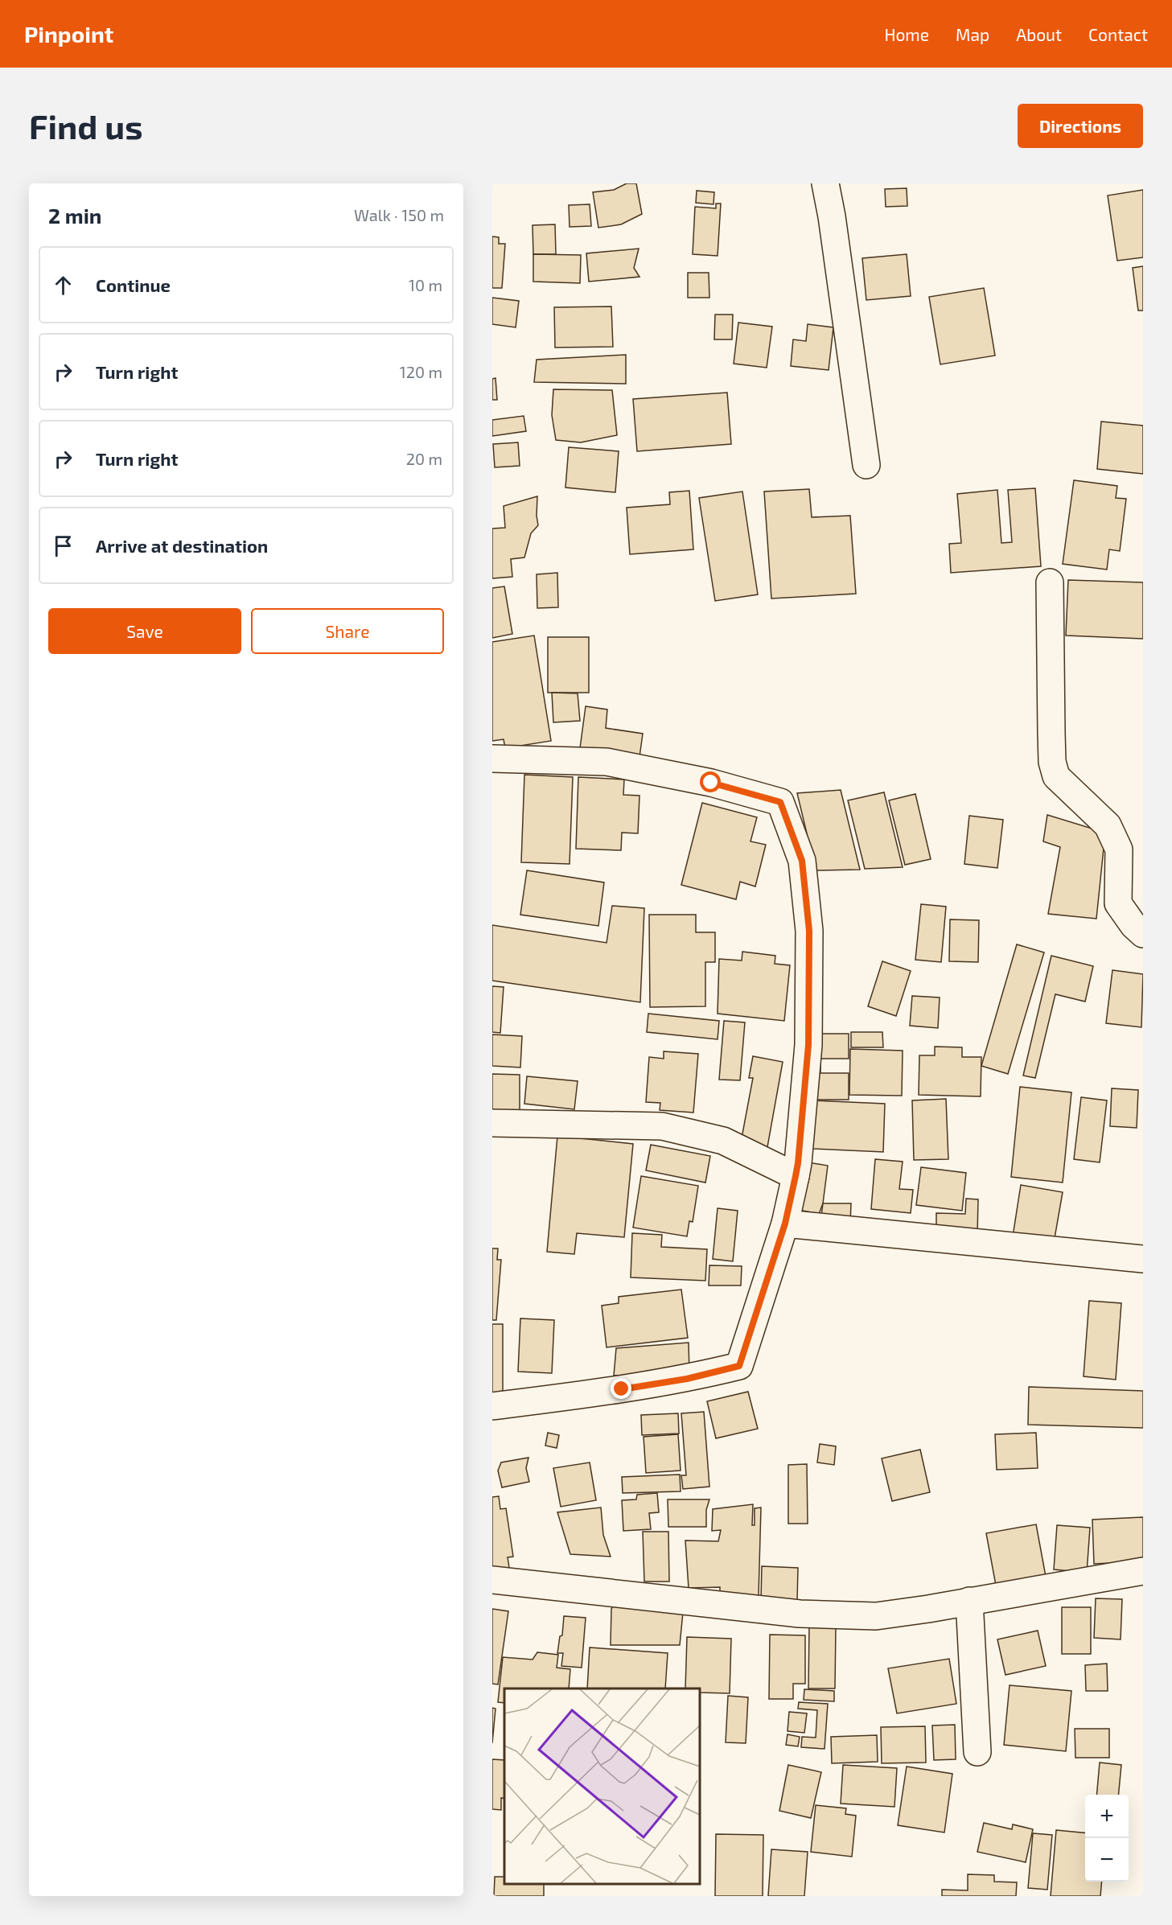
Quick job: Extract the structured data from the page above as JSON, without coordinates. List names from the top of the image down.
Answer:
{
  "page": {
    "header": "Pinpoint",
    "nav": [
      "Home",
      "Map",
      "About",
      "Contact"
    ],
    "buttons": [
      "Directions",
      ["Save", "Share"]
    ],
    "title": "Find us",
    "heading": ["2 min", "Walk · 150 m"],
    "list": [
      ["Continue", "10 m"],
      ["Turn right", "120 m"],
      ["Turn right", "20 m"],
      "Arrive at destination"
    ],
    "map_buttons": ["+", "−"]
  }
}
